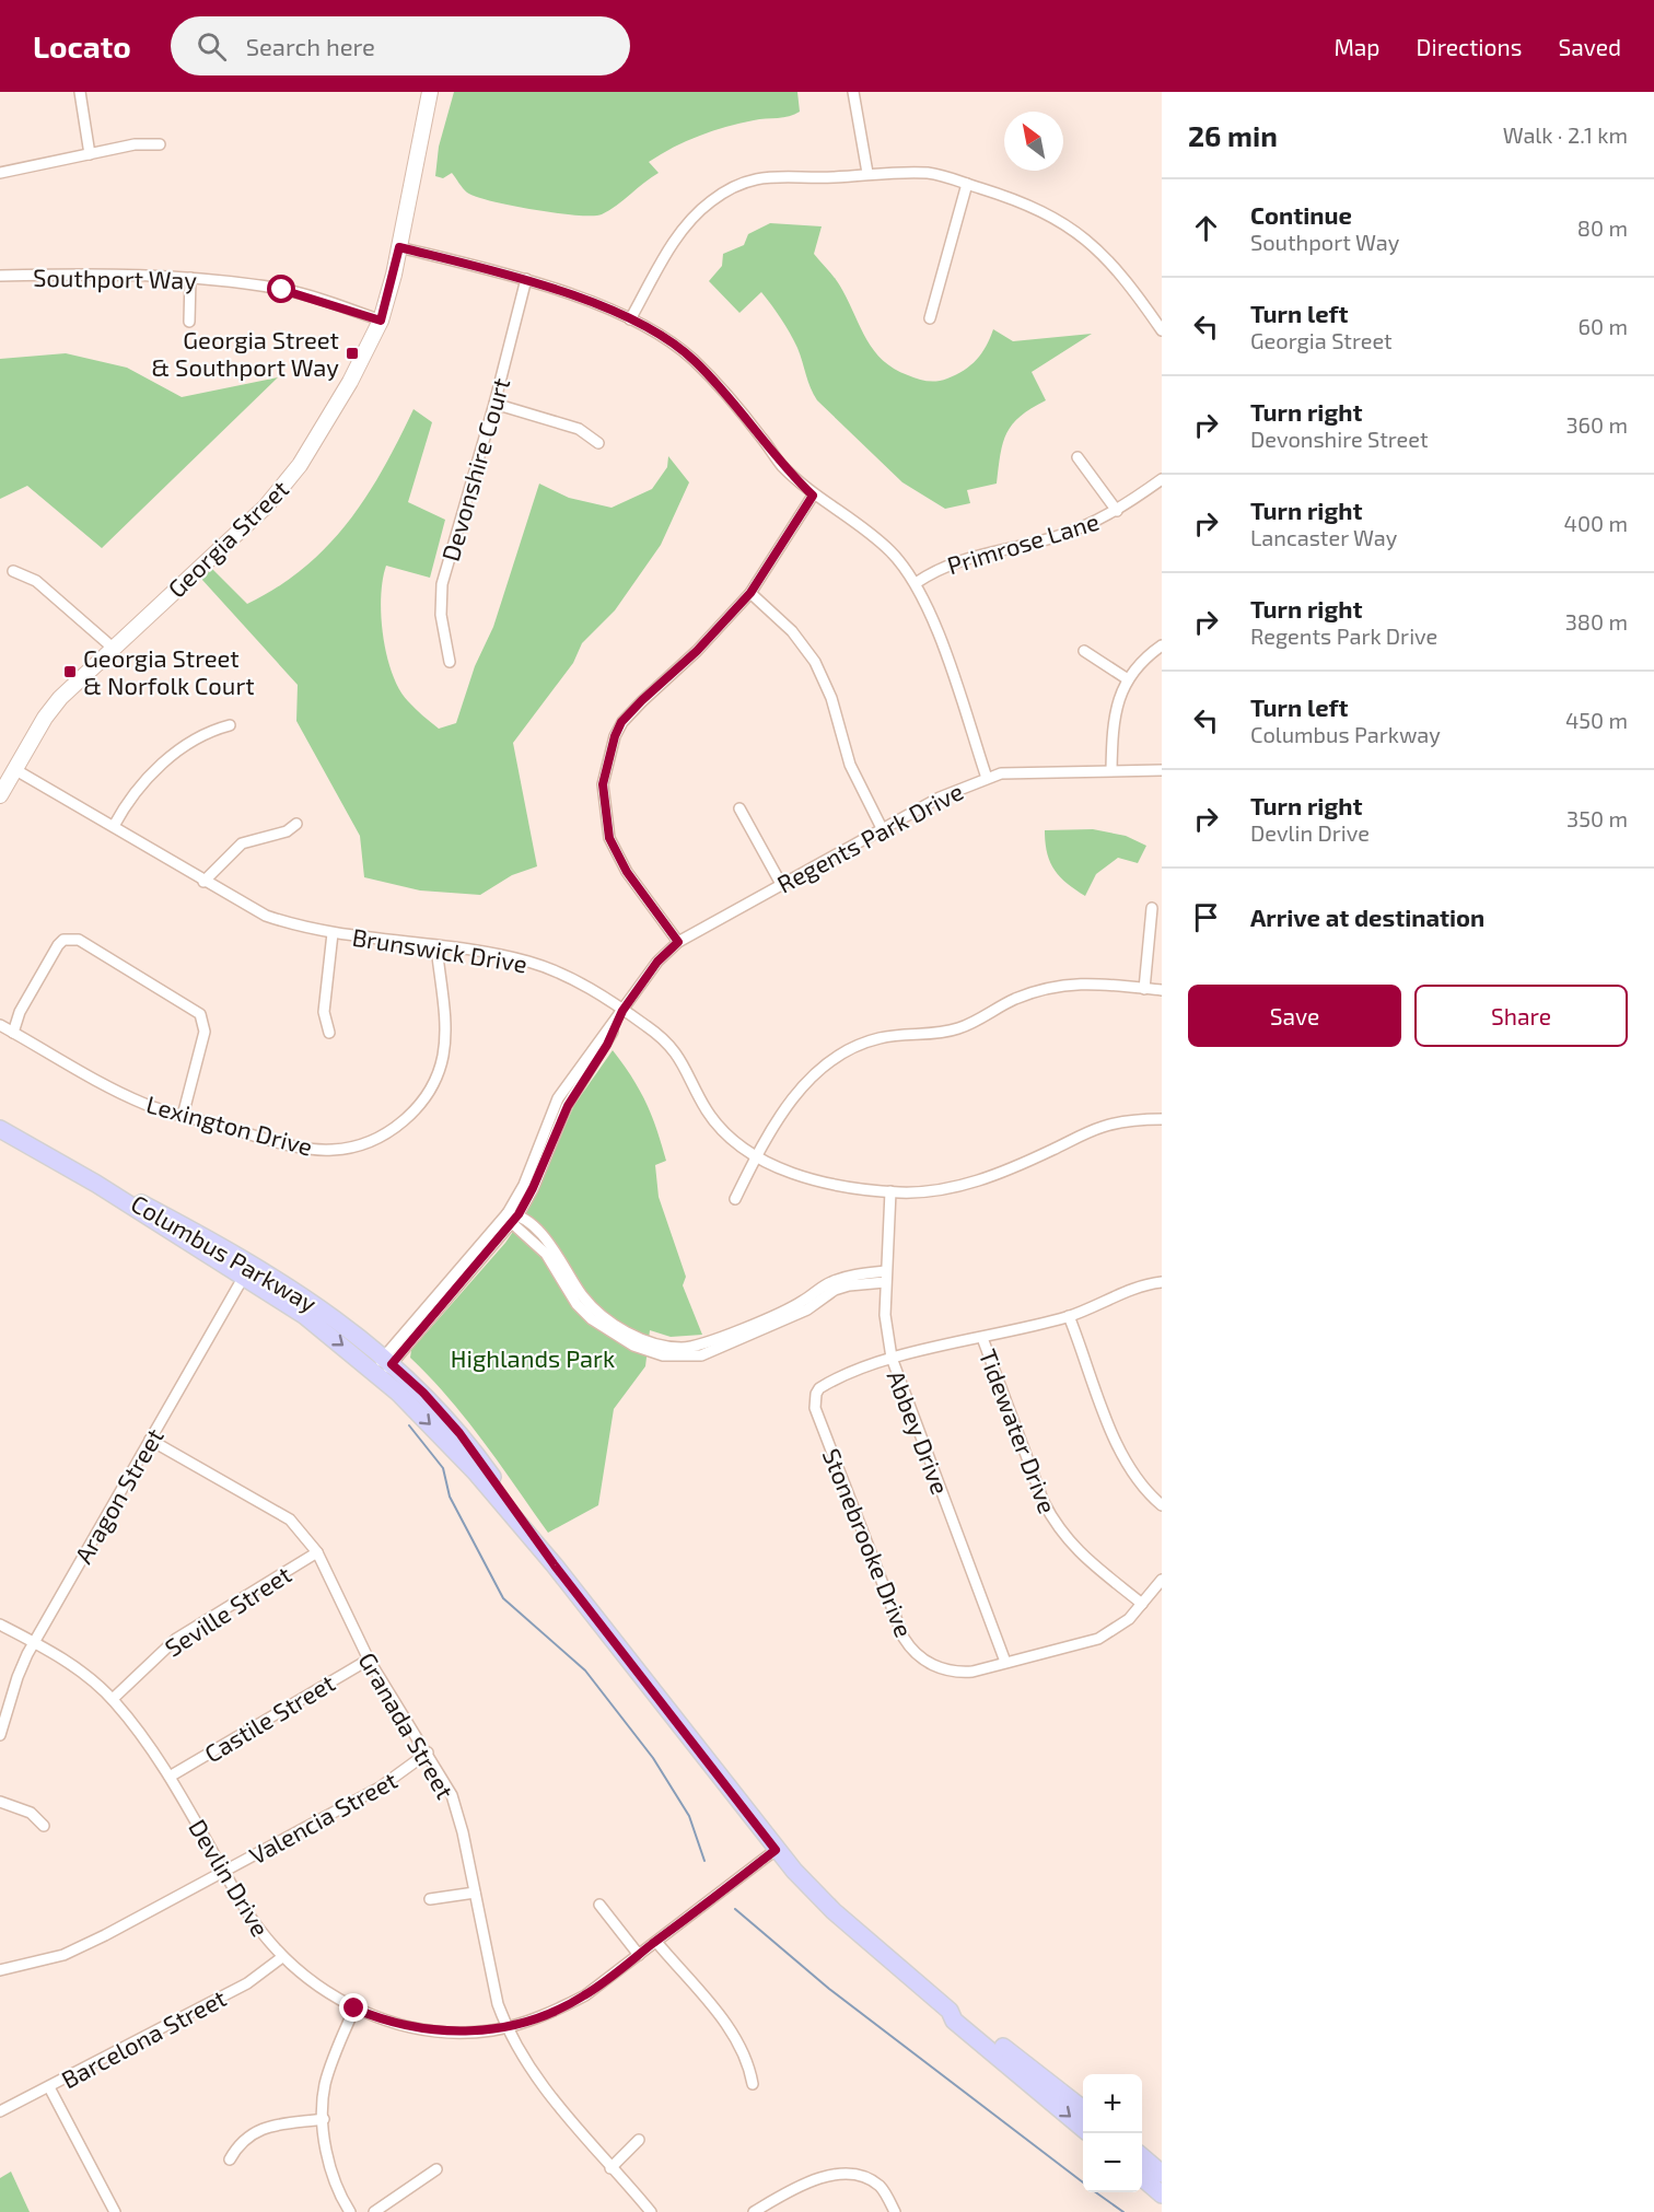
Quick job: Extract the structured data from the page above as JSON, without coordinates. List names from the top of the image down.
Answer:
{
  "streets": {
    "main road": ["Columbus Parkway"],
    "street": [
      "Southport Way",
      "Devonshire Court",
      "Georgia Street",
      "Primrose Lane",
      "Regents Park Drive",
      "Brunswick Drive",
      "Lexington Drive",
      "Tidewater Drive",
      "Abbey Drive",
      "Aragon Street",
      "Stonebrooke Drive",
      "Seville Street",
      "Castile Street",
      "Granada Street",
      "Valencia Street",
      "Devlin Drive",
      "Barcelona Street"
    ]
  },
  "crossings": [
    ["Southport Way", "Georgia Street"],
    ["Georgia Street", "Brunswick Drive"],
    ["Regents Park Drive", "Brunswick Drive"],
    ["Regents Park Drive", "Columbus Parkway"],
    ["Brunswick Drive", "Lexington Drive"],
    ["Brunswick Drive", "Abbey Drive"],
    ["Columbus Parkway", "Aragon Street"],
    ["Columbus Parkway", "Devlin Drive"],
    ["Tidewater Drive", "Stonebrooke Drive"],
    ["Abbey Drive", "Stonebrooke Drive"],
    ["Aragon Street", "Granada Street"],
    ["Aragon Street", "Devlin Drive"],
    ["Seville Street", "Granada Street"],
    ["Seville Street", "Devlin Drive"],
    ["Castile Street", "Granada Street"],
    ["Castile Street", "Devlin Drive"],
    ["Granada Street", "Valencia Street"],
    ["Granada Street", "Devlin Drive"],
    ["Valencia Street", "Devlin Drive"],
    ["Devlin Drive", "Barcelona Street"]
  ],
  "parks": ["Highlands Park"],
  "places": {
    "transit": ["Georgia Street & Southport Way", "Georgia Street & Norfolk Court"]
  },
  "north": "top left",
  "page": {
    "header": "Locato",
    "search": "Search here",
    "nav": ["Map", "Directions", "Saved"],
    "heading": ["26 min", "Walk · 2.1 km"],
    "list": [
      ["Continue", "Southport Way", "80 m"],
      ["Turn left", "Georgia Street", "60 m"],
      ["Turn right", "Devonshire Street", "360 m"],
      ["Turn right", "Lancaster Way", "400 m"],
      ["Turn right", "Regents Park Drive", "380 m"],
      ["Turn left", "Columbus Parkway", "450 m"],
      ["Turn right", "Devlin Drive", "350 m"],
      "Arrive at destination"
    ],
    "buttons": ["Save", "Share"],
    "map_buttons": ["+", "−"]
  }
}
